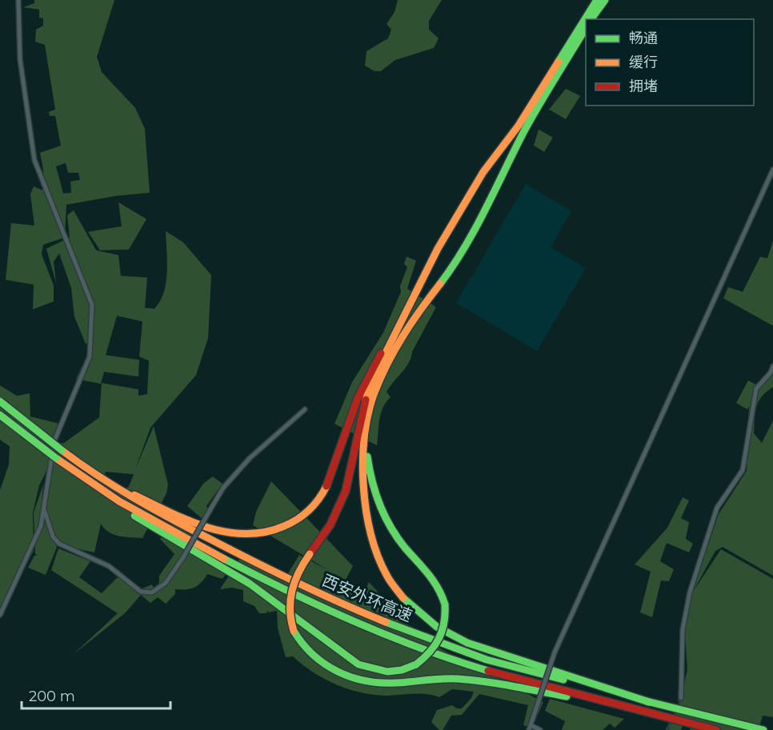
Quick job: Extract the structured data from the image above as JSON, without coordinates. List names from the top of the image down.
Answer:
{
  "streets": {
    "highway": ["西安外环高速"]
  },
  "legend": ["畅通", "缓行", "拥堵"],
  "scale_bar": "200 m"
}
